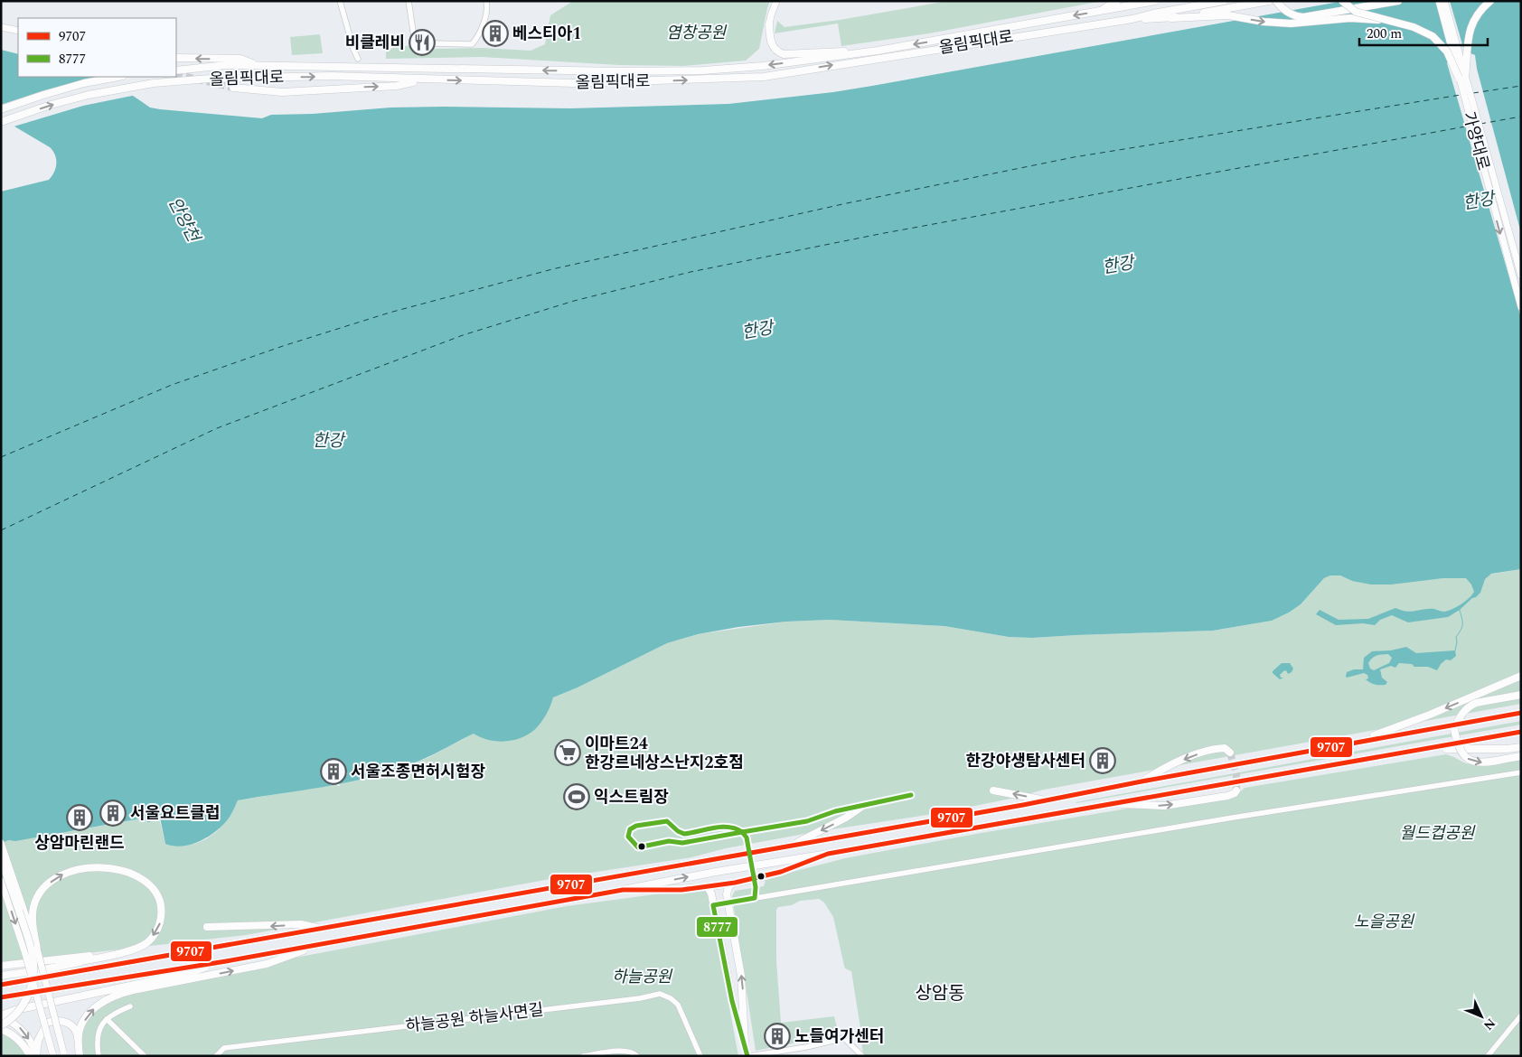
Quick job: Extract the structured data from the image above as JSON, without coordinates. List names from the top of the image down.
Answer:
{
  "streets": {
    "highway": ["올림픽대로"],
    "main road": ["가양대로"],
    "street": ["하늘공원 하늘사면길"]
  },
  "districts": ["상암동"],
  "water": ["한강", "안양천"],
  "parks": [
    "염창공원",
    "월드컵공원",
    "노을공원",
    "하늘공원"
  ],
  "places": {
    "building": [
      "베스티아1",
      "한강야생탐사센터",
      "서울조종면허시험장",
      "서울요트클럽",
      "상암마린랜드",
      "노들여가센터"
    ],
    "restaurant": ["비클레비"],
    "supermarket": ["이마트24 한강르네상스난지2호점"],
    "sports": ["익스트림장"]
  },
  "lines": ["transit line 9707", "transit line 8777"],
  "legend": ["9707", "8777"],
  "scale_bar": "200 m",
  "north": "bottom right"
}
